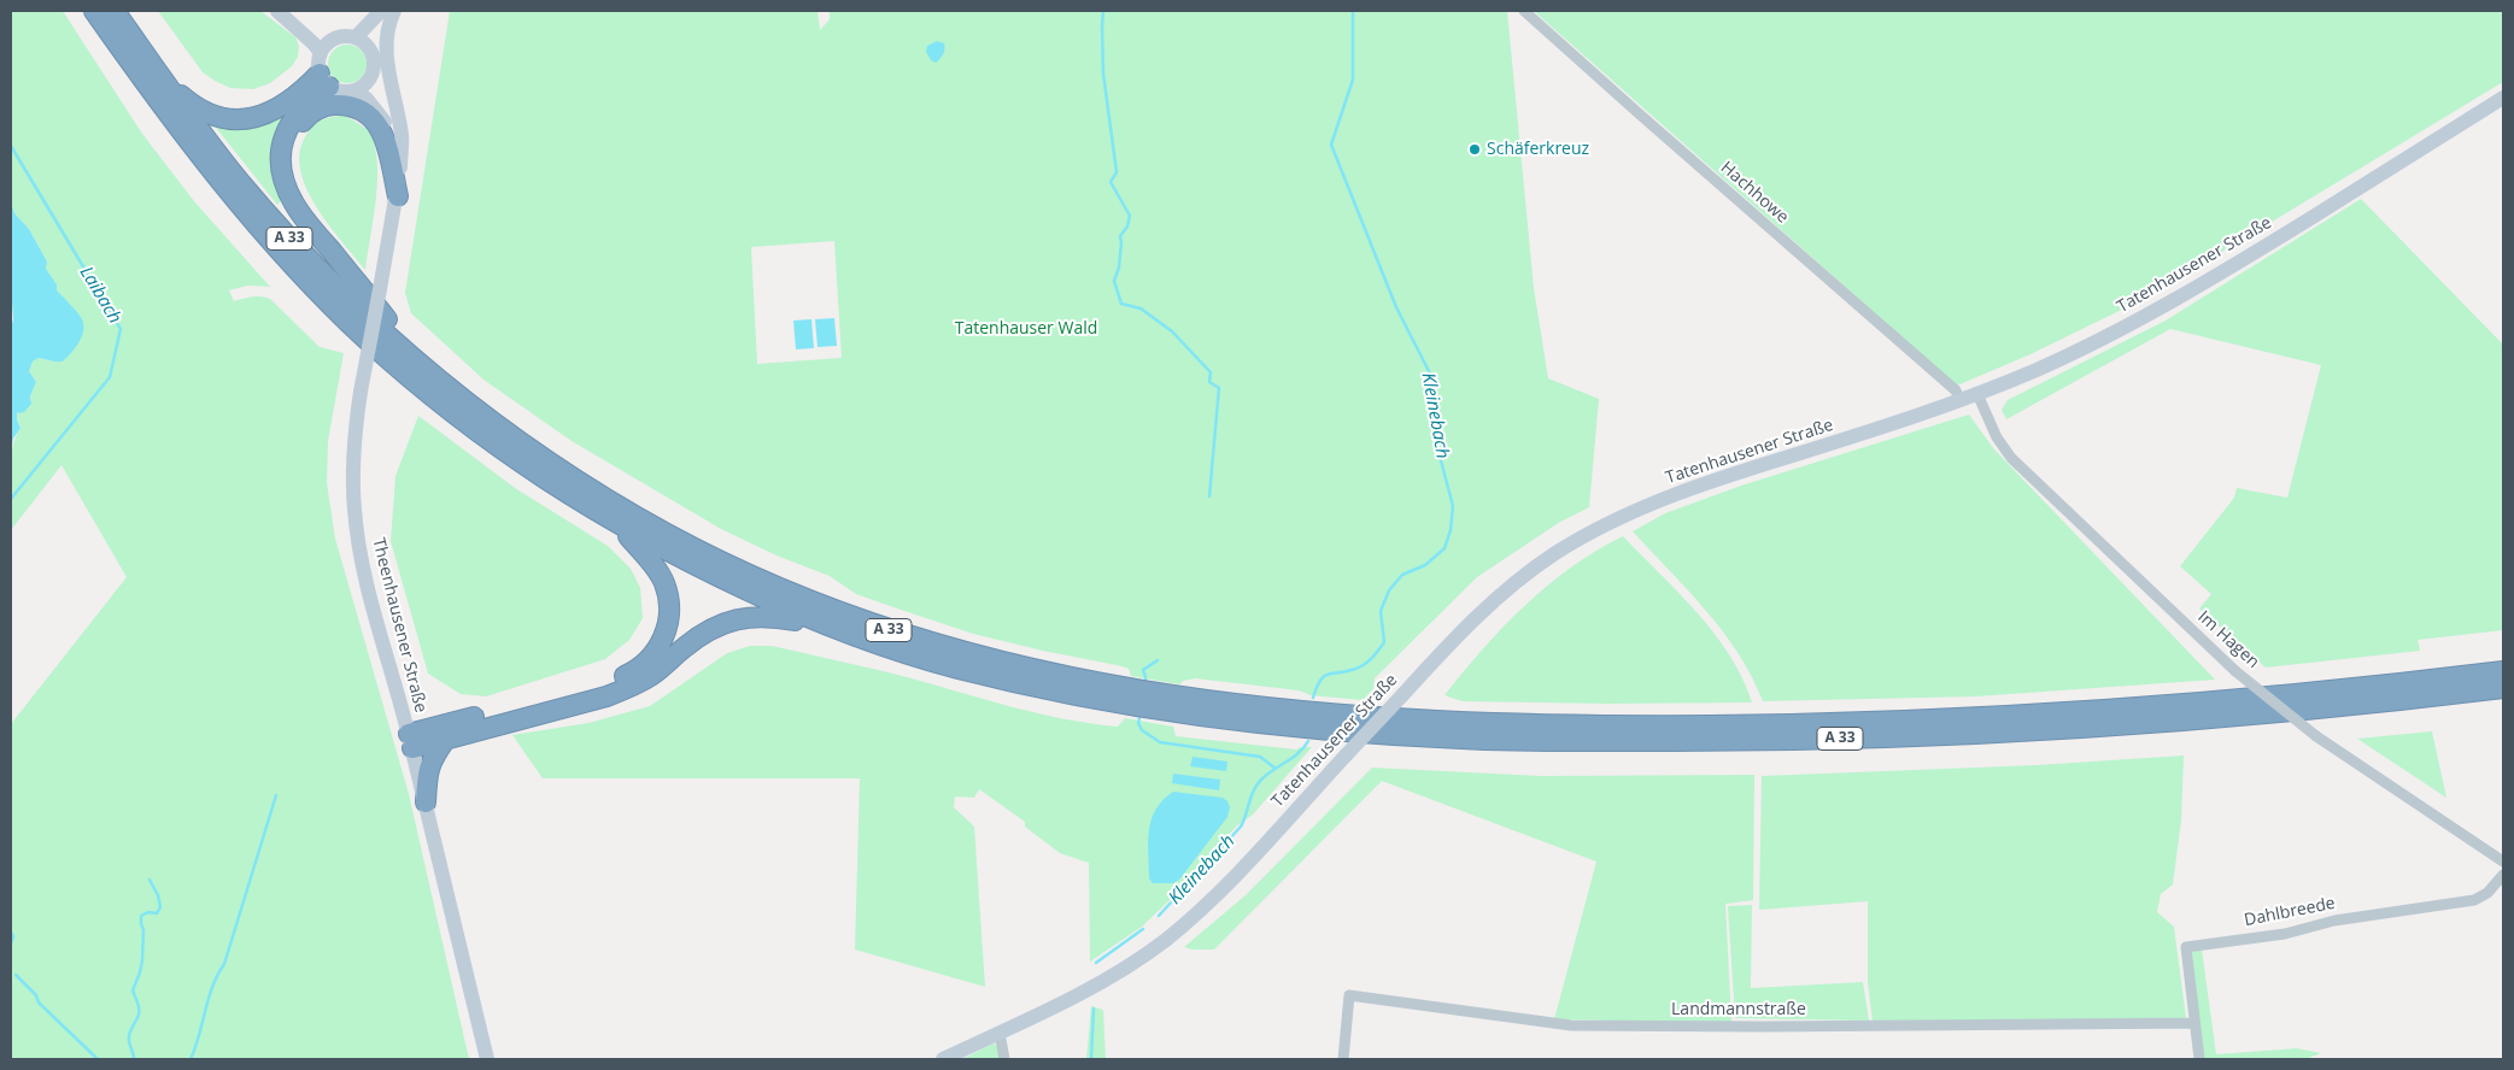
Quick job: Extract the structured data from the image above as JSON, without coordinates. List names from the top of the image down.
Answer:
{
  "streets": {
    "highway": ["A 33"],
    "street": [
      "Hachhowe",
      "Tatenhausener Straße",
      "Theenhausener Straße",
      "Im Hagen",
      "Dahlbreede",
      "Landmannstraße"
    ]
  },
  "crossings": [
    ["Hachhowe", "Tatenhausener Straße"],
    ["Tatenhausener Straße", "Im Hagen"],
    ["Dahlbreede", "Landmannstraße"]
  ],
  "water": ["Laibach", "Kleinebach"],
  "parks": ["Tatenhauser Wald"],
  "places": ["Schäferkreuz"]
}
